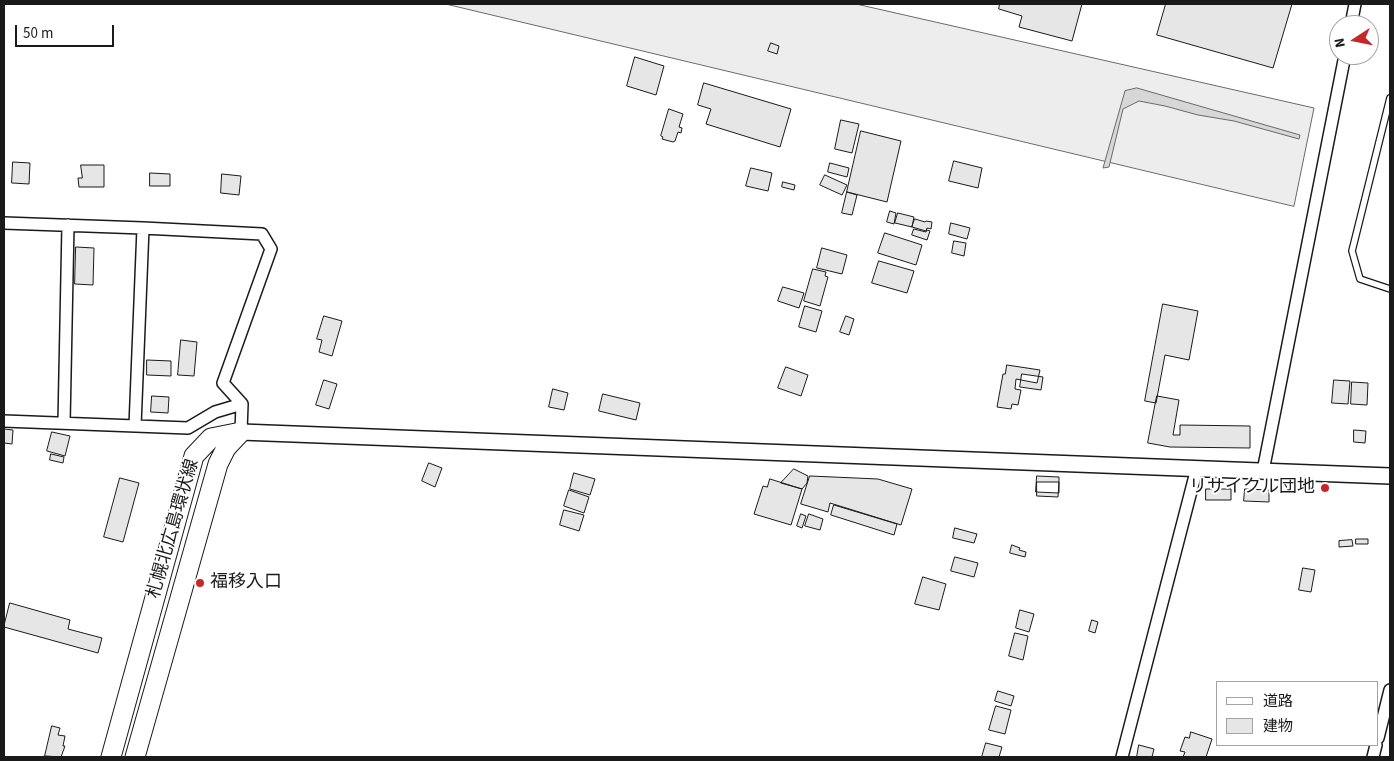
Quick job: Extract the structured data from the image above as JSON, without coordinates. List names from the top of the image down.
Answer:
{
  "streets": {
    "main road": ["札幌北広島環状線"]
  },
  "places": ["リサイクル団地", "福移入口"],
  "legend": ["道路", "建物"],
  "scale_bar": "50 m",
  "north": "left"
}
